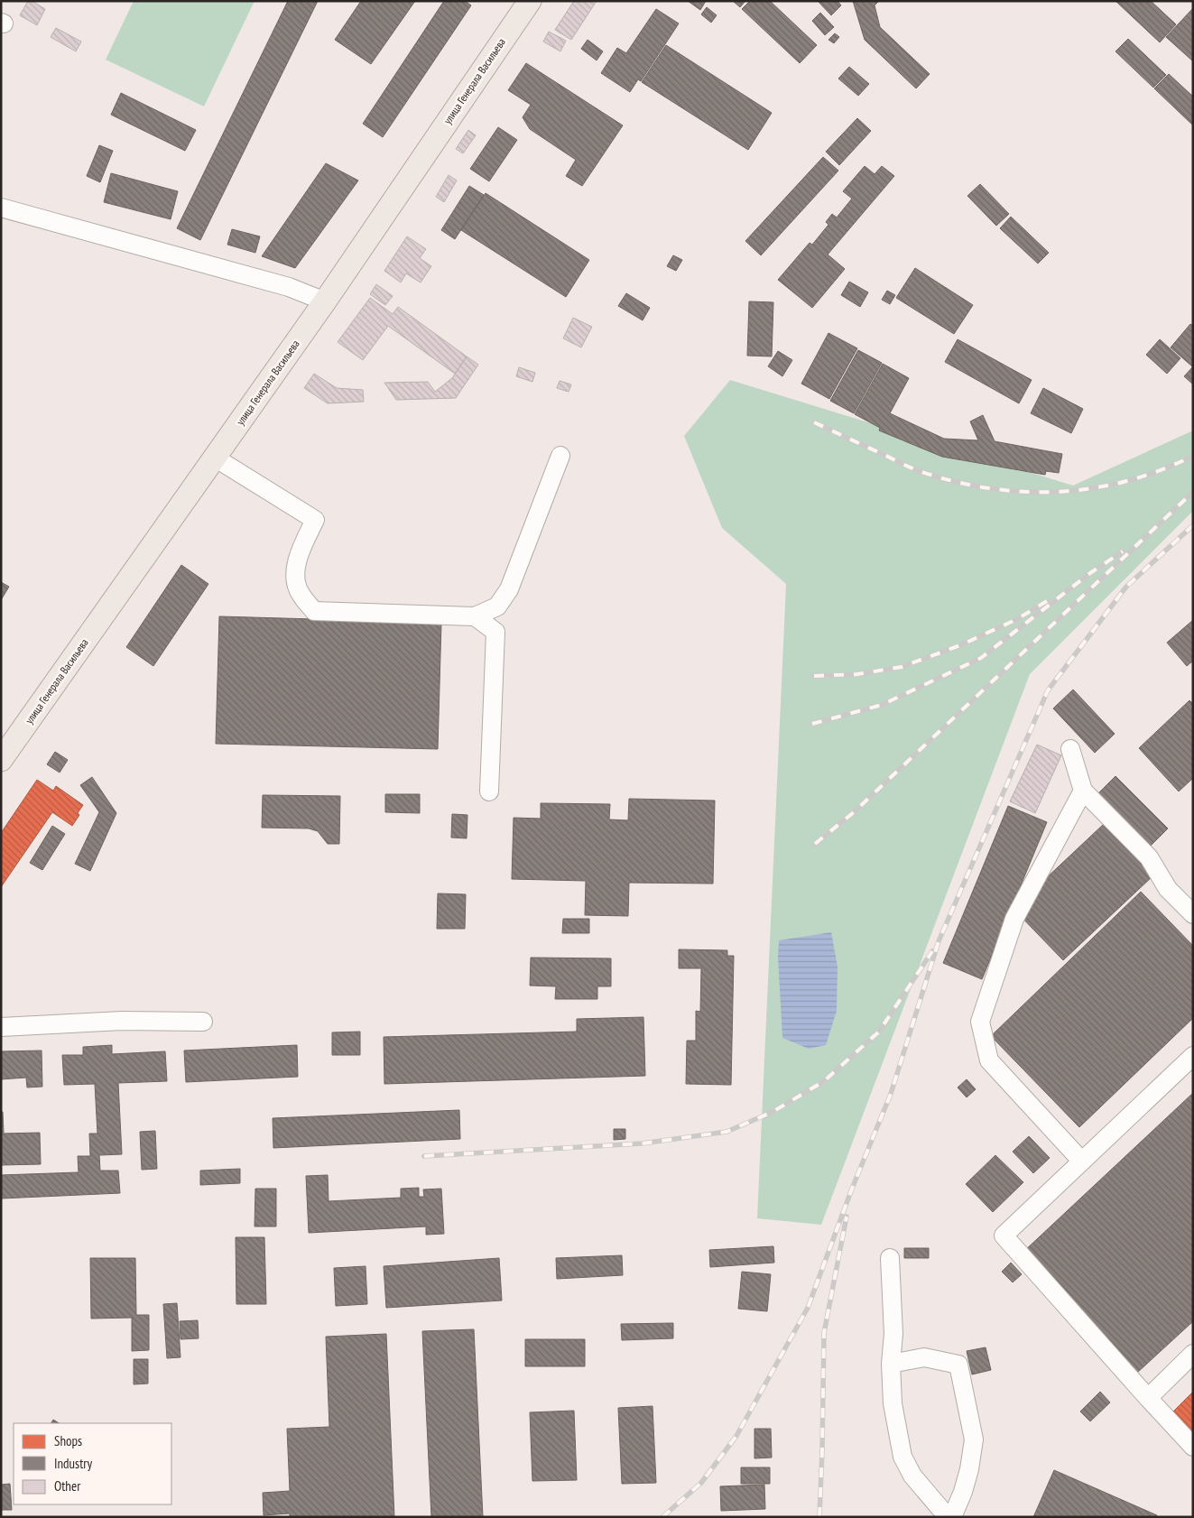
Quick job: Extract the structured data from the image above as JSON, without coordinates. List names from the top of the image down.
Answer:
{
  "streets": {
    "main road": ["улица Генерала Васильева"]
  },
  "legend": ["Shops", "Industry", "Other"]
}
